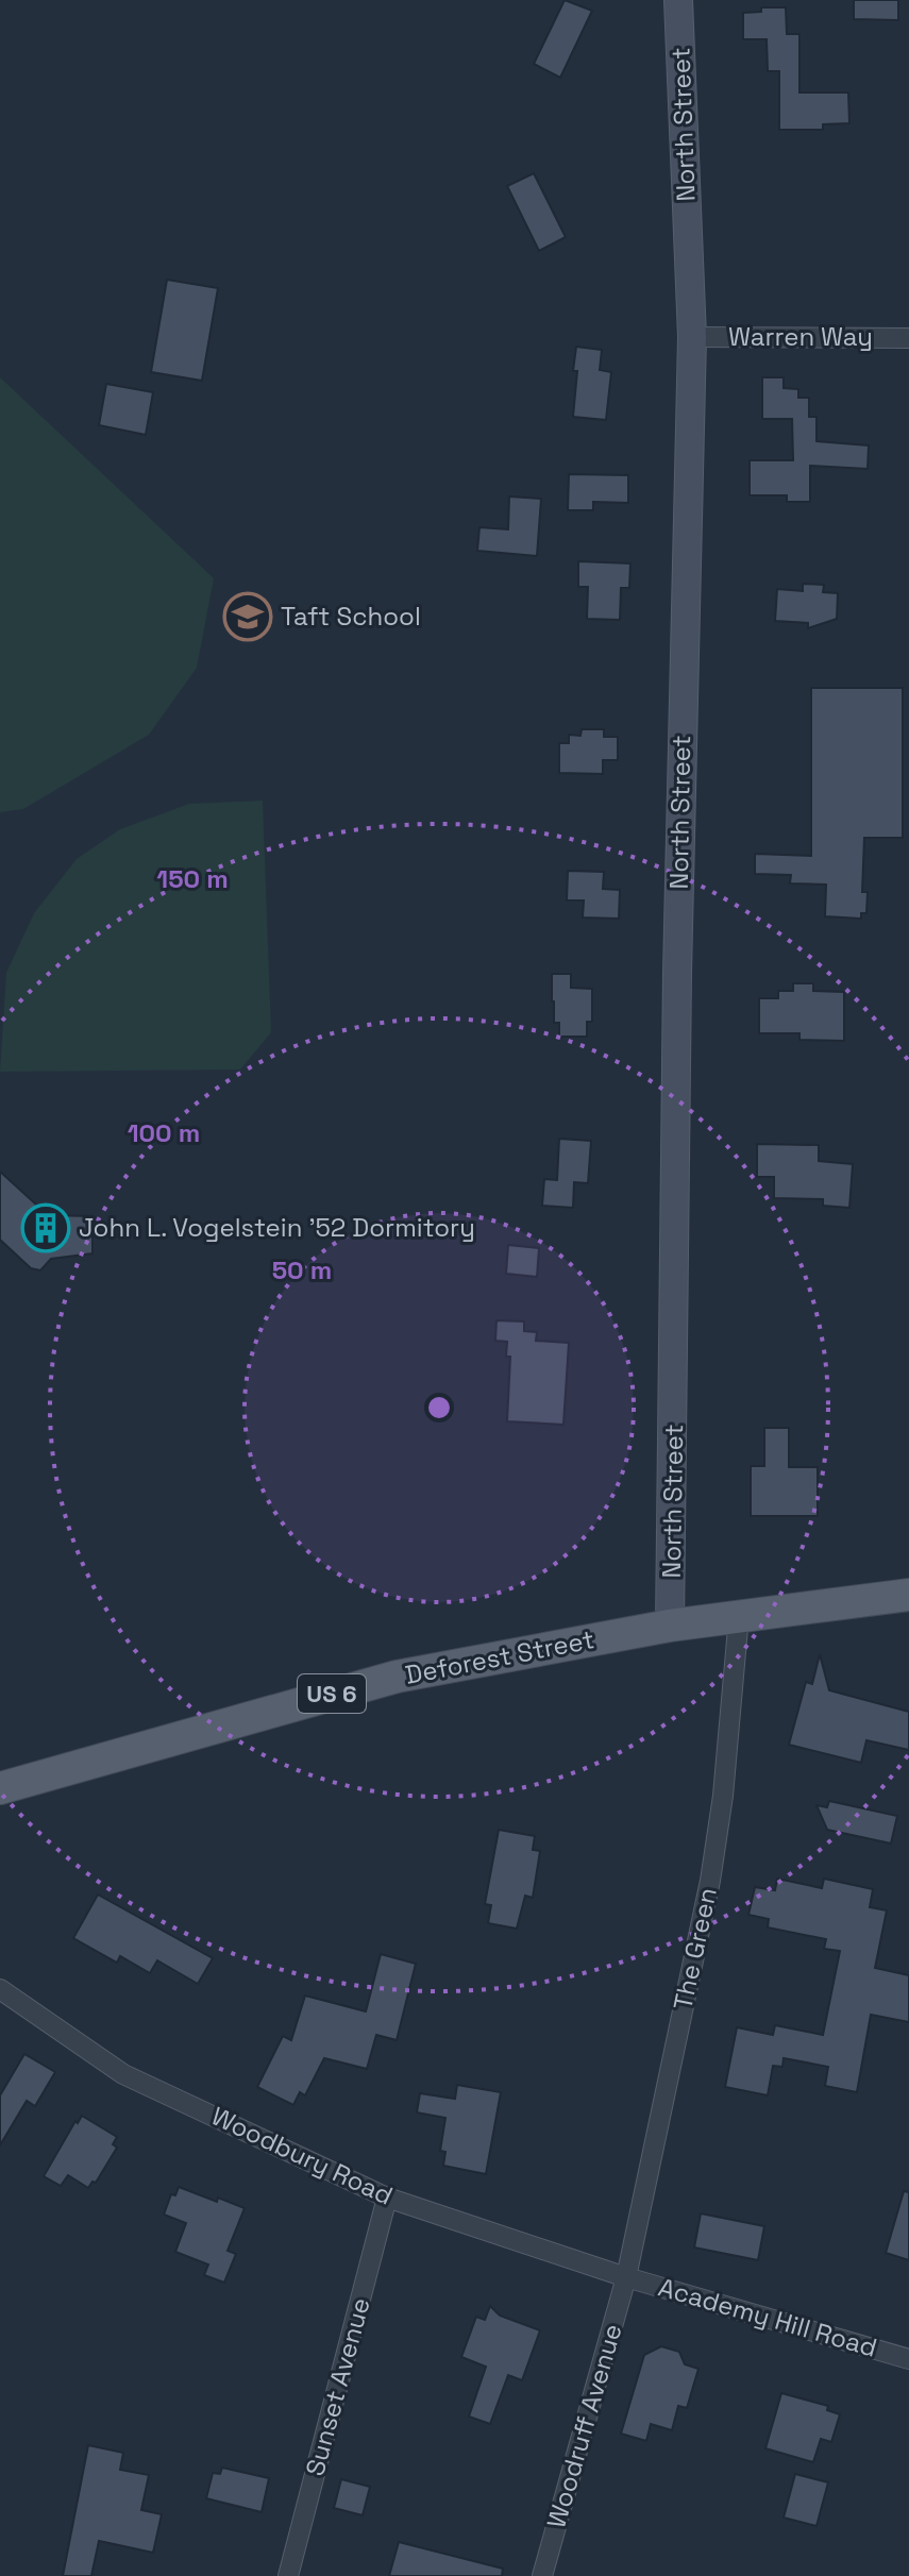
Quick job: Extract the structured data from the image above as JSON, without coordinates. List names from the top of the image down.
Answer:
{
  "streets": {
    "main road": ["Deforest Street", "US 6"],
    "street": [
      "North Street",
      "Warren Way",
      "The Green",
      "Woodbury Road",
      "Academy Hill Road",
      "Sunset Avenue",
      "Woodruff Avenue"
    ]
  },
  "crossings": [
    ["North Street", "Warren Way"],
    ["North Street", "Deforest Street"],
    ["Deforest Street", "The Green"],
    ["The Green", "Woodbury Road"],
    ["The Green", "Academy Hill Road"],
    ["The Green", "Woodruff Avenue"],
    ["Woodbury Road", "Academy Hill Road"],
    ["Woodbury Road", "Sunset Avenue"],
    ["Woodbury Road", "Woodruff Avenue"],
    ["Academy Hill Road", "Woodruff Avenue"]
  ],
  "places": {
    "school or university": ["Taft School"],
    "building": ["John L. Vogelstein '52 Dormitory"]
  },
  "rings": ["150 m", "100 m", "50 m"]
}
